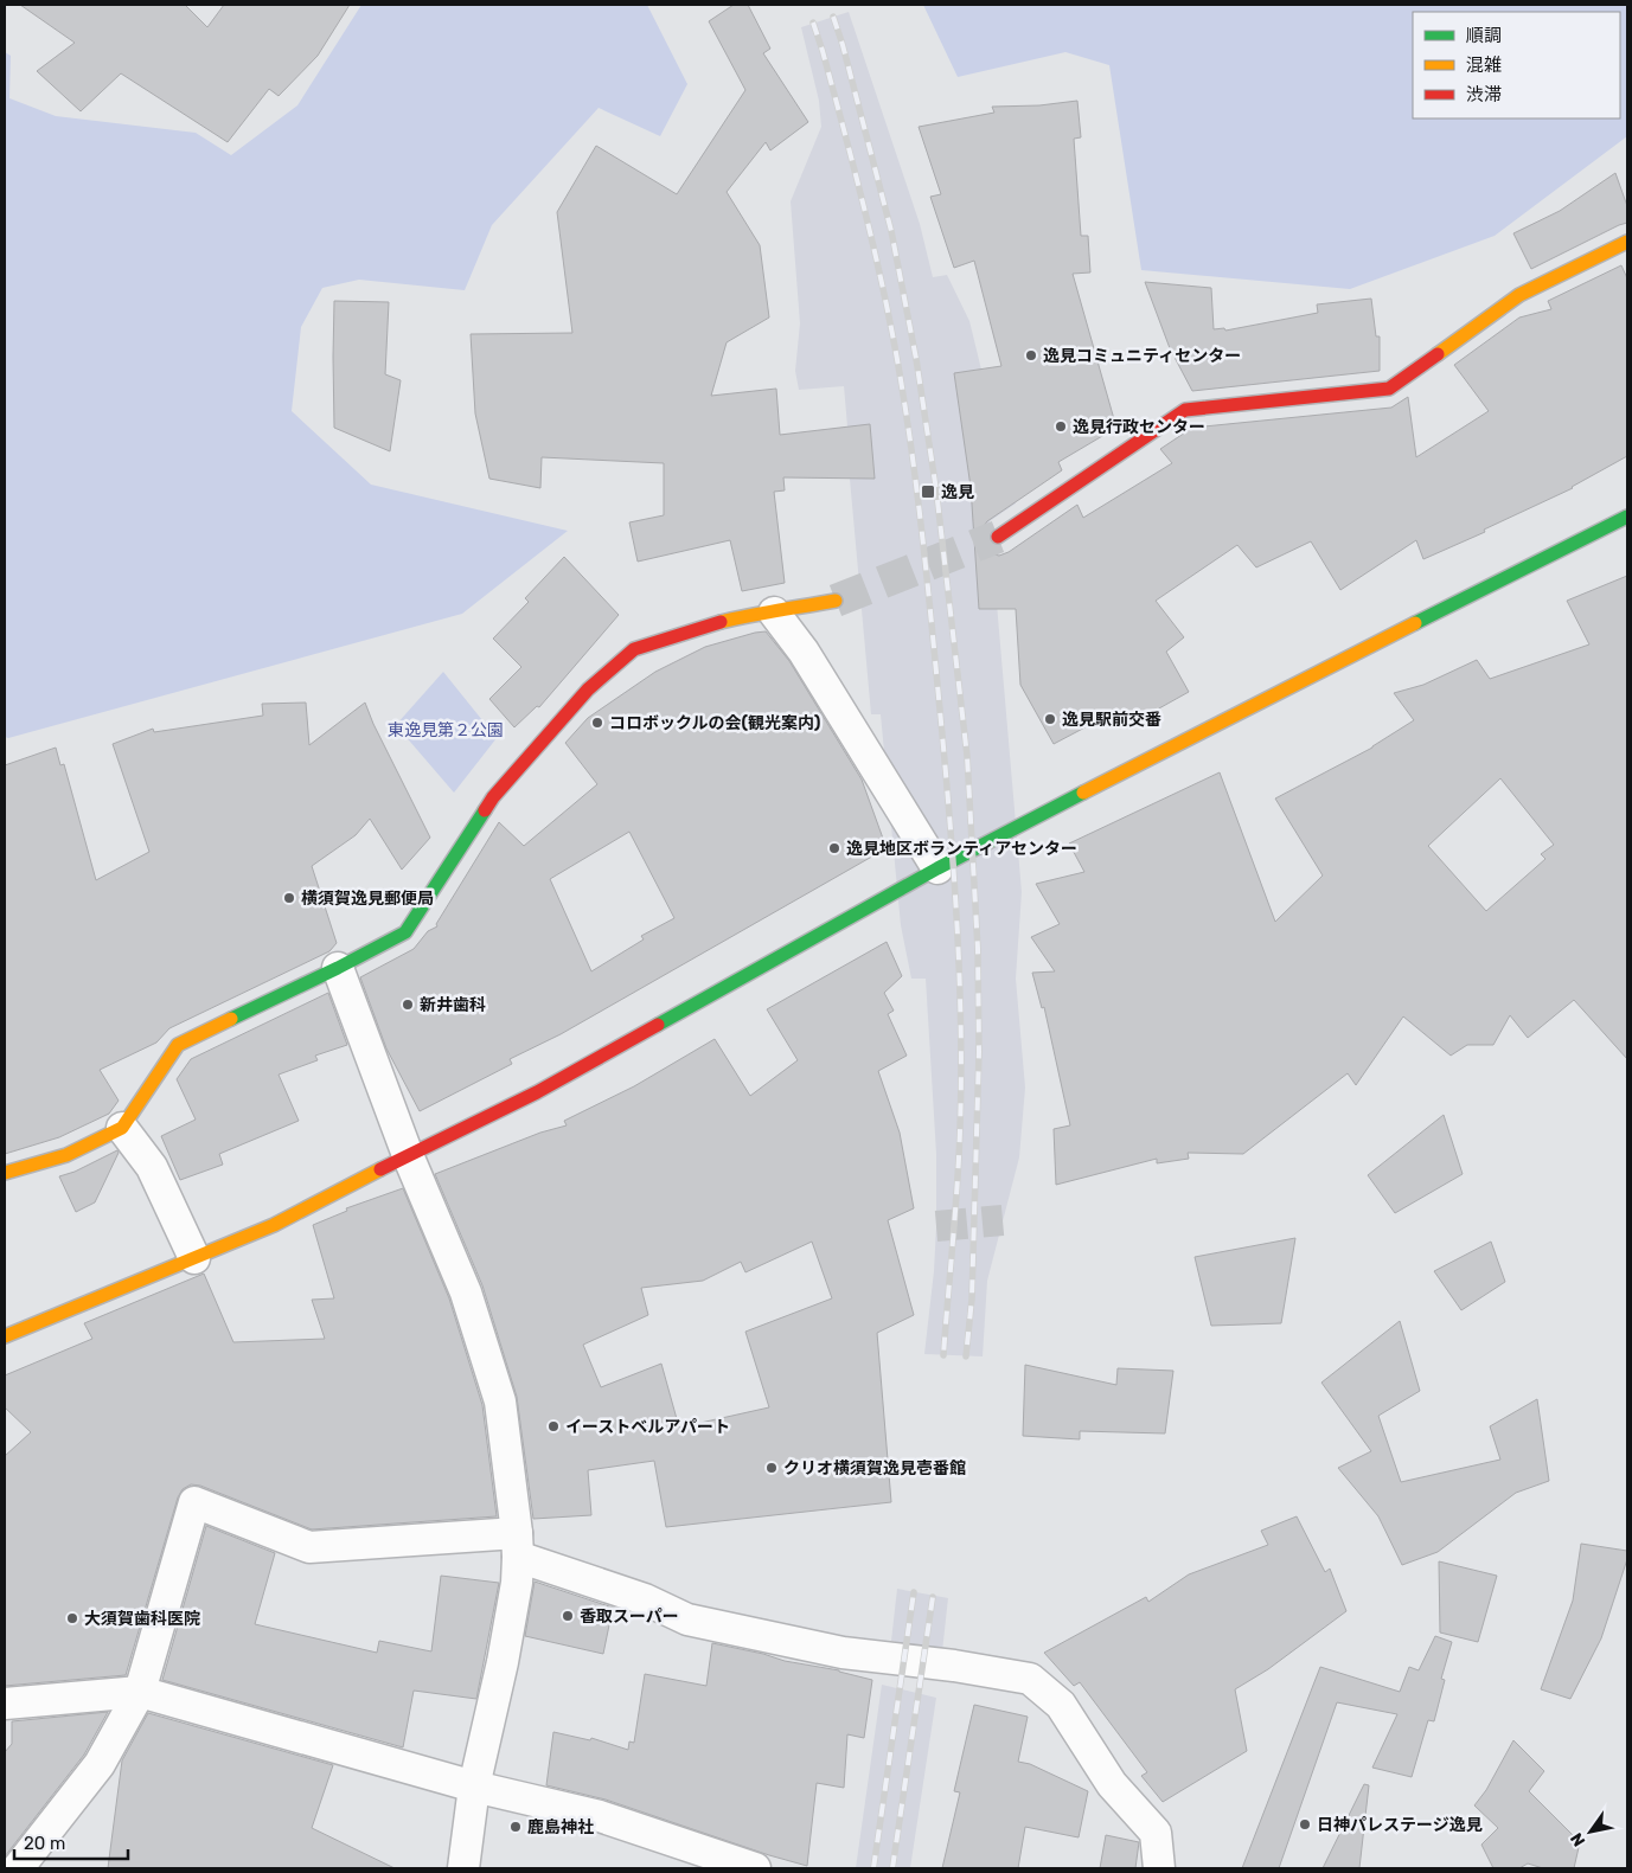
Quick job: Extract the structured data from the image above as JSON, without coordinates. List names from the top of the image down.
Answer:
{
  "parks": ["東逸見第２公園"],
  "places": {
    "other": [
      "逸見コミュニティセンター",
      "逸見行政センター",
      "逸見駅前交番",
      "コロボックルの会(観光案内)",
      "逸見地区ボランティアセンター",
      "横須賀逸見郵便局",
      "新井歯科",
      "イーストベルアパート",
      "クリオ横須賀逸見壱番館",
      "香取スーパー",
      "大須賀歯科医院",
      "日神パレステージ逸見",
      "鹿島神社"
    ],
    "transit": ["逸見"]
  },
  "legend": ["順調", "混雑", "渋滞"],
  "scale_bar": "20 m",
  "north": "bottom left"
}
